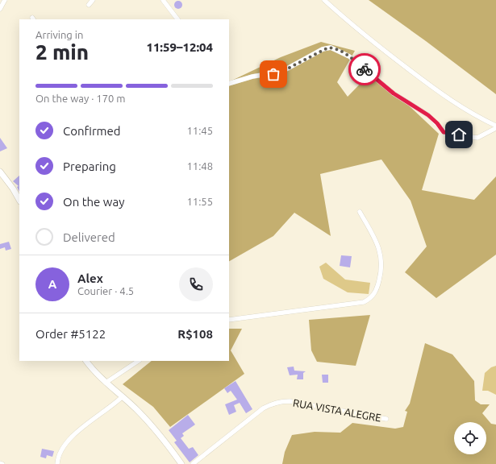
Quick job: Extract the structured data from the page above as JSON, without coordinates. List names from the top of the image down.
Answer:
{
  "streets": {
    "street": ["RUA VISTA ALEGRE"]
  },
  "page": {
    "heading": ["2 min", "Arriving in", "11:59–12:04"],
    "panel": [
      "Alex",
      "Courier · 4.5",
      "Order #5122",
      "R$108"
    ],
    "bar": "On the way · 170 m",
    "list": [
      ["Confirmed", "11:45"],
      ["Preparing", "11:48"],
      ["On the way", "11:55"],
      "Delivered"
    ],
    "round": "A"
  }
}
